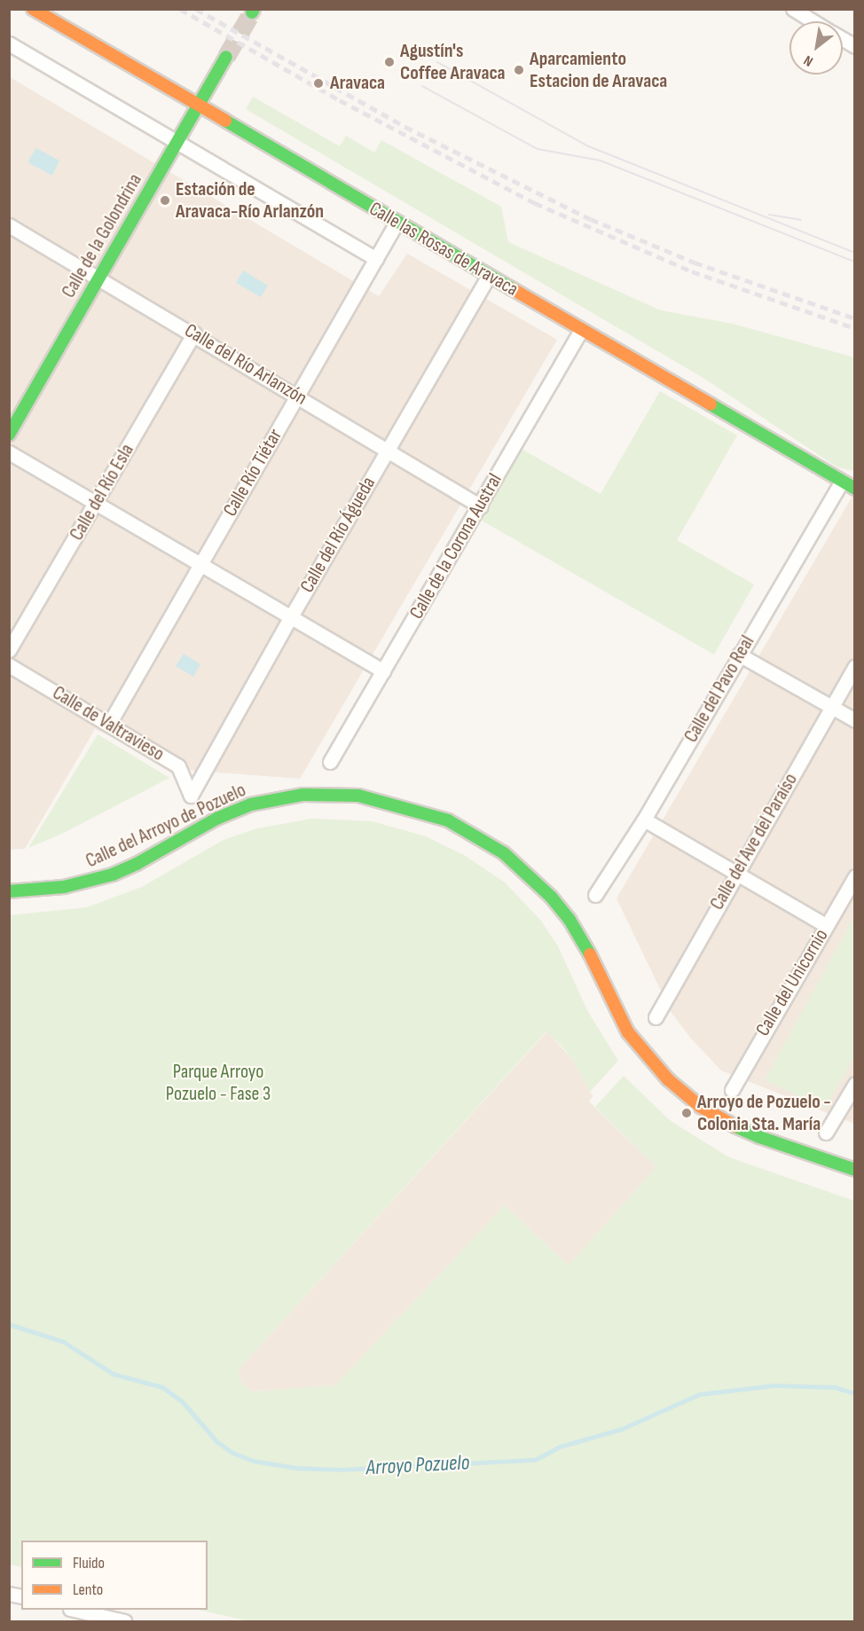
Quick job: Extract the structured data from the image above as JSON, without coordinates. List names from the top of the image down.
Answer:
{
  "streets": {
    "street": [
      "Calle de la Golondrina",
      "Calle las Rosas de Aravaca",
      "Calle del Río Arlanzón",
      "Calle Río Tiétar",
      "Calle del Río Esla",
      "Calle del Río Águeda",
      "Calle de la Corona Austral",
      "Calle del Pavo Real",
      "Calle de Valtravieso",
      "Calle del Arroyo de Pozuelo",
      "Calle del Ave del Paraíso",
      "Calle del Unicornio"
    ]
  },
  "crossings": [
    ["Calle de la Golondrina", "Calle las Rosas de Aravaca"],
    ["Calle de la Golondrina", "Calle del Río Arlanzón"],
    ["Calle las Rosas de Aravaca", "Calle Río Tiétar"],
    ["Calle las Rosas de Aravaca", "Calle del Río Águeda"],
    ["Calle las Rosas de Aravaca", "Calle de la Corona Austral"],
    ["Calle las Rosas de Aravaca", "Calle del Pavo Real"],
    ["Calle del Río Arlanzón", "Calle Río Tiétar"],
    ["Calle del Río Arlanzón", "Calle del Río Esla"],
    ["Calle del Río Arlanzón", "Calle del Río Águeda"],
    ["Calle del Río Arlanzón", "Calle de la Corona Austral"],
    ["Calle Río Tiétar", "Calle de Valtravieso"],
    ["Calle del Río Águeda", "Calle de Valtravieso"]
  ],
  "water": ["Arroyo Pozuelo"],
  "parks": ["Parque Arroyo Pozuelo - Fase 3"],
  "places": [
    "Agustín's Coffee Aravaca",
    "Aparcamiento Estacion de Aravaca",
    "Aravaca",
    "Estación de Aravaca-Río Arlanzón",
    "Arroyo de Pozuelo - Colonia Sta. María"
  ],
  "legend": ["Fluido", "Lento"],
  "north": "bottom left"
}
